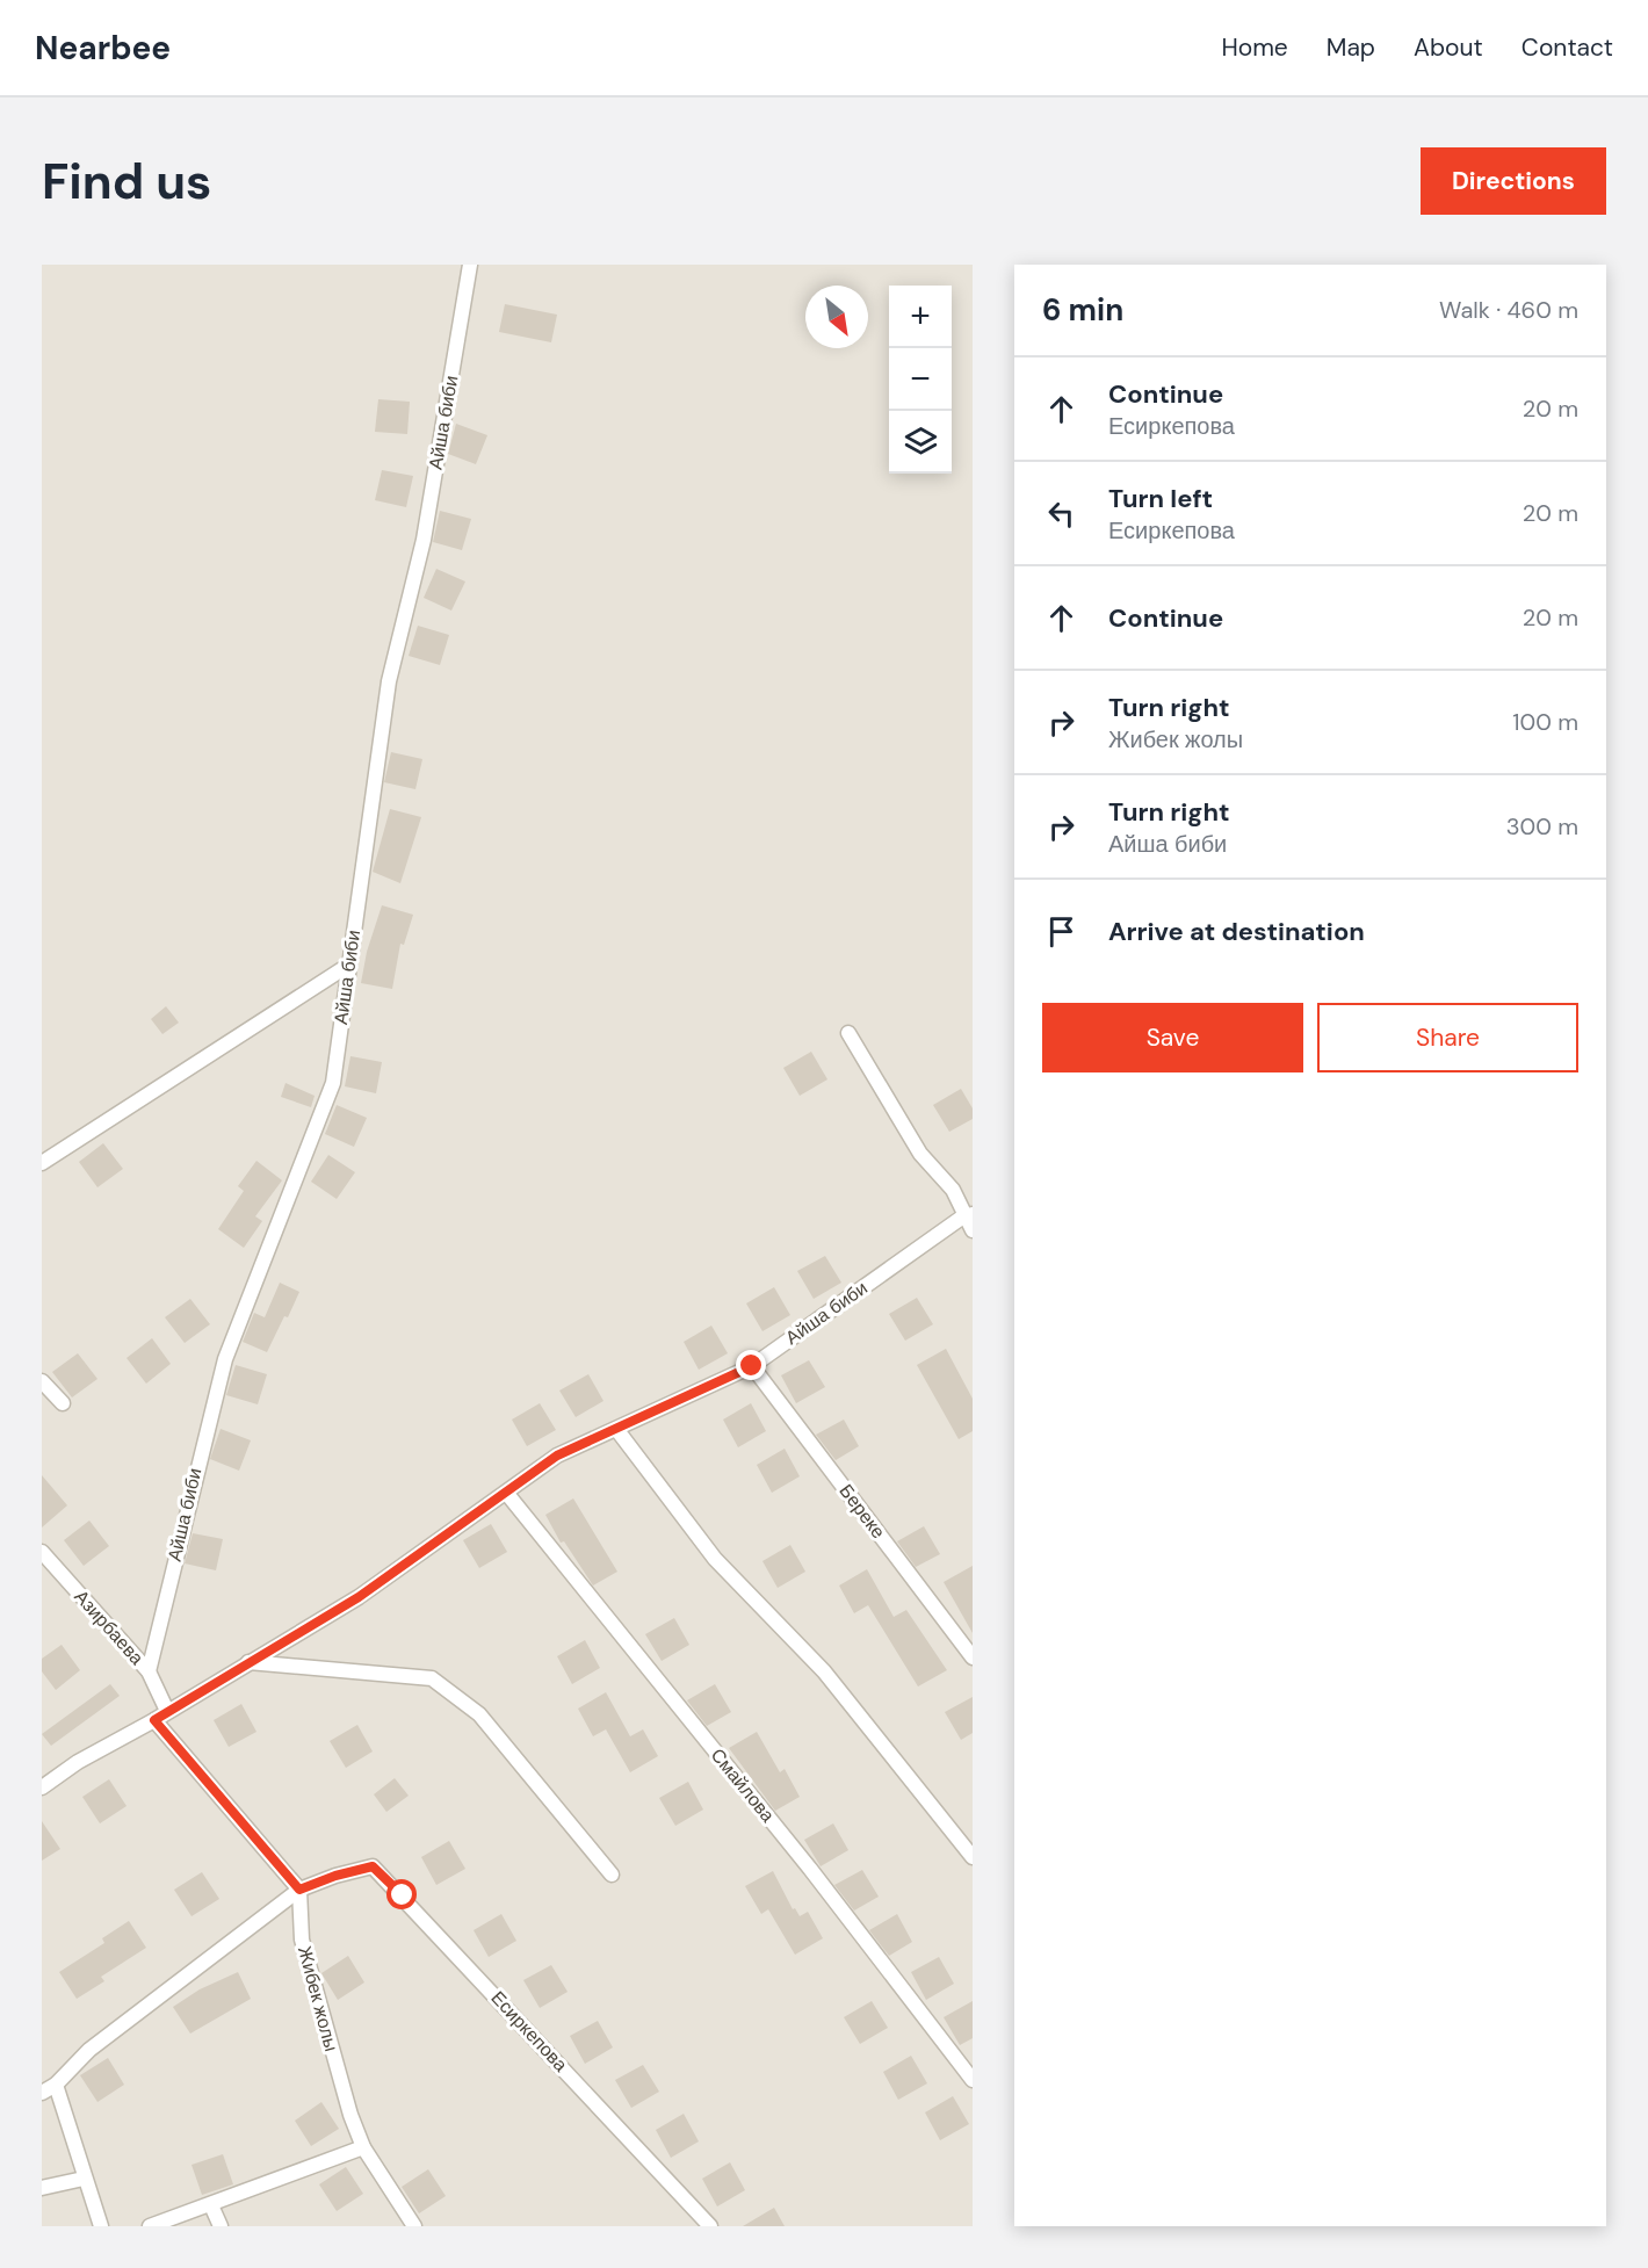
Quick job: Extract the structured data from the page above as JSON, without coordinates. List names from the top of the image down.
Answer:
{
  "streets": {
    "street": [
      "Айша биби",
      "Береке",
      "Азирбаева",
      "Смайлова",
      "Жибек жолы",
      "Есиркепова"
    ]
  },
  "crossings": [
    ["Айша биби", "Береке"],
    ["Айша биби", "Азирбаева"],
    ["Айша биби", "Смайлова"],
    ["Жибек жолы", "Есиркепова"]
  ],
  "north": "bottom right",
  "page": {
    "header": "Nearbee",
    "nav": [
      "Home",
      "Map",
      "About",
      "Contact"
    ],
    "buttons": [
      "Directions",
      ["Save", "Share"]
    ],
    "title": "Find us",
    "heading": ["6 min", "Walk · 460 m"],
    "map_buttons": ["+", "−"],
    "list": [
      ["Continue", "Есиркепова", "20 m"],
      ["Turn left", "Есиркепова", "20 m"],
      ["Continue", "20 m"],
      ["Turn right", "Жибек жолы", "100 m"],
      ["Turn right", "Айша биби", "300 m"],
      "Arrive at destination"
    ]
  }
}
